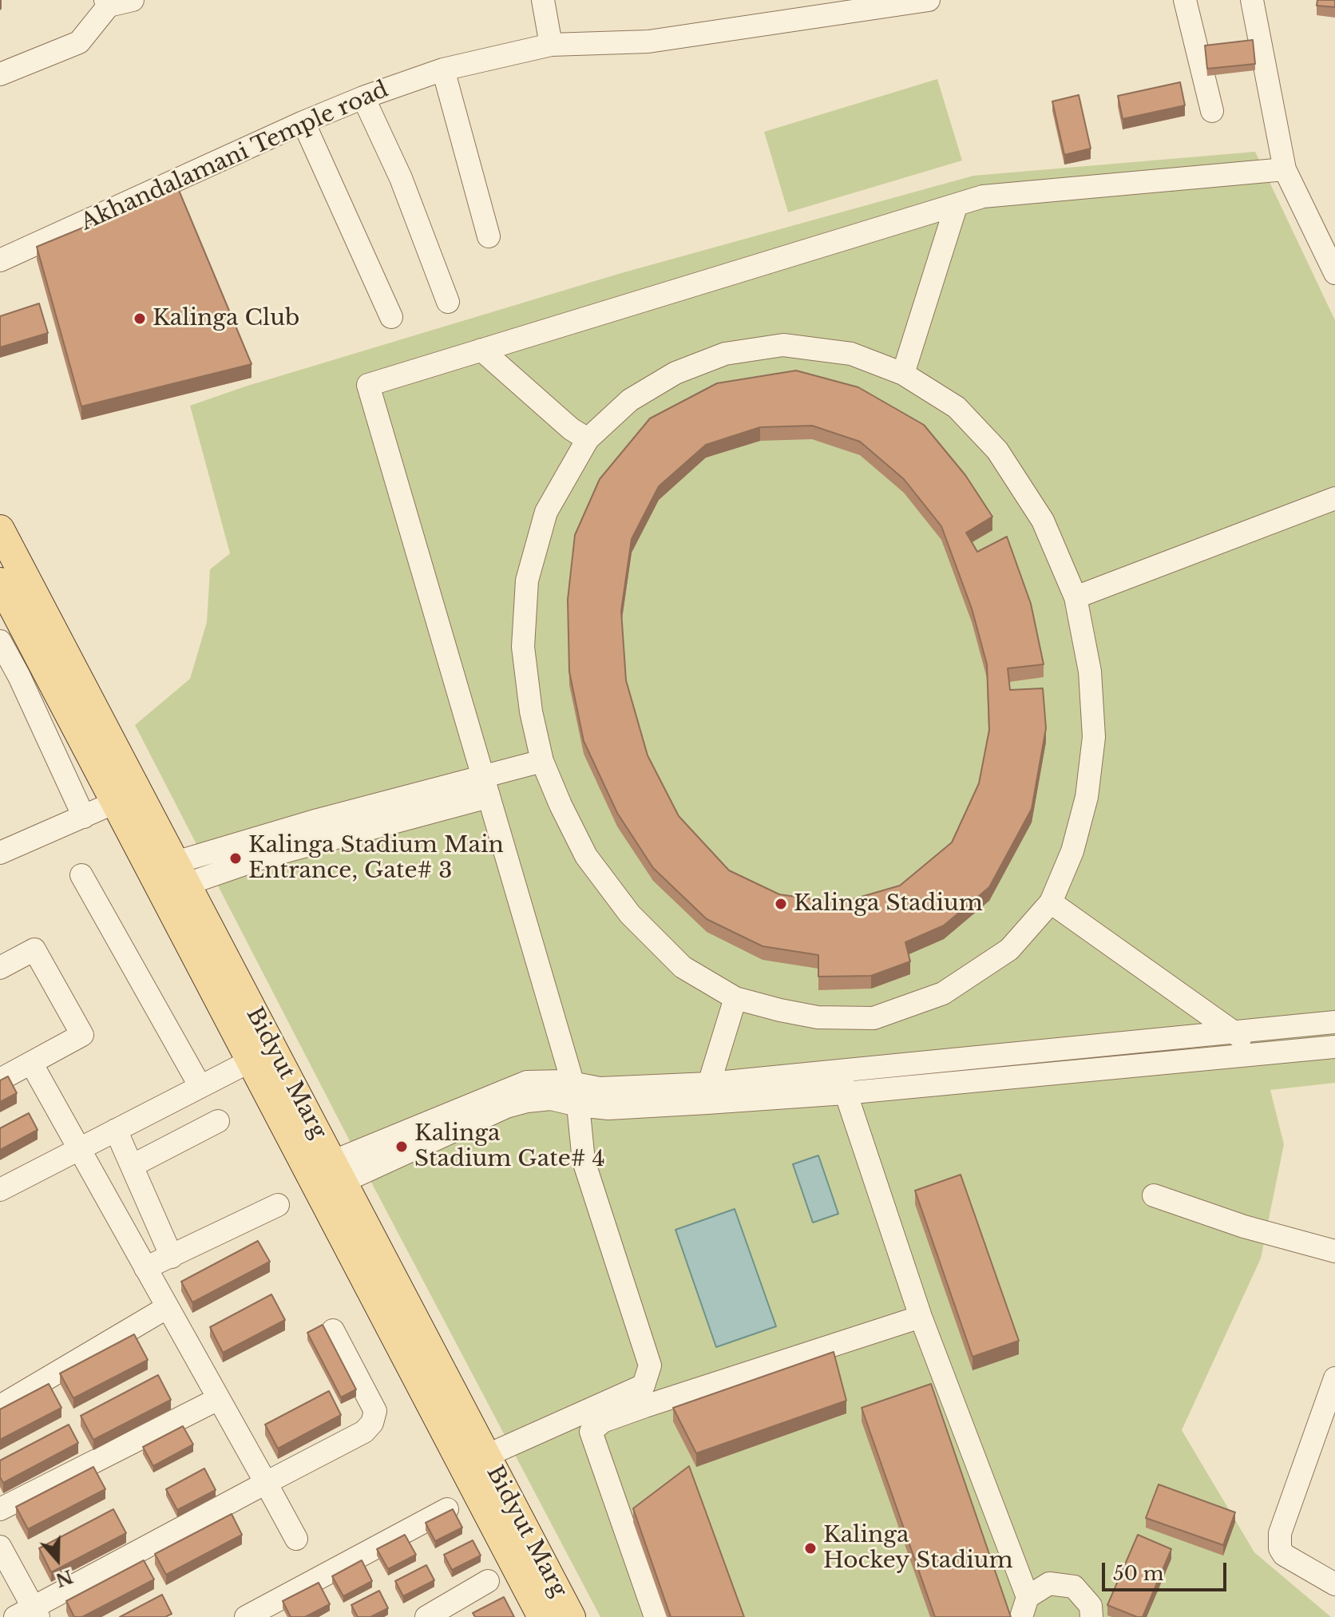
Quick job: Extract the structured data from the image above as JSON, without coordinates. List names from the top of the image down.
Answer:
{
  "streets": {
    "main road": ["Bidyut Marg"],
    "street": ["Akhandalamani Temple road"]
  },
  "places": [
    "Kalinga Club",
    "Kalinga Stadium Main Entrance, Gate# 3",
    "Kalinga Stadium",
    "Kalinga Stadium Gate# 4",
    "Kalinga Hockey Stadium"
  ],
  "scale_bar": "50 m",
  "north": "bottom"
}
